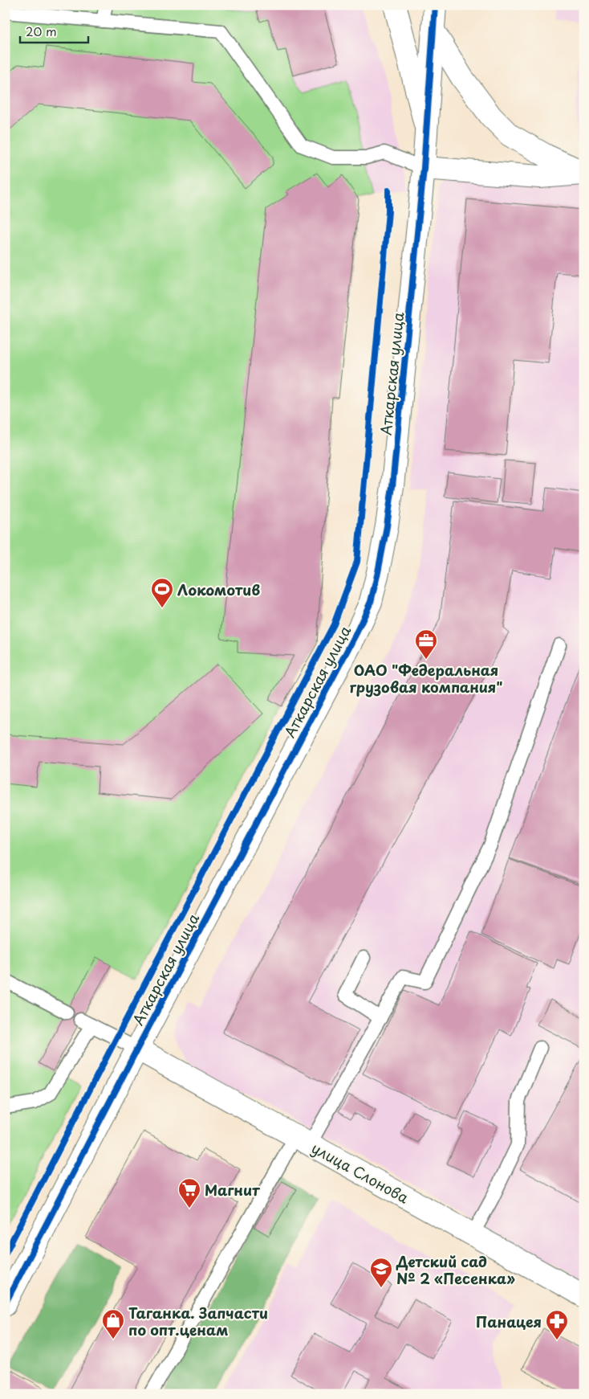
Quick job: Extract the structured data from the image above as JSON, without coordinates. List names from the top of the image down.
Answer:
{
  "streets": {
    "street": ["Аткарская улица", "улица Слонова"]
  },
  "crossings": [
    ["Аткарская улица", "улица Слонова"]
  ],
  "places": {
    "sports": ["Локомотив"],
    "office": ["ОАО \"Федеральная грузовая компания\""],
    "supermarket": ["Магнит"],
    "school or university": ["Детский сад № 2 «Песенка»"],
    "shop": ["Таганка. Запчасти по опт.ценам"],
    "pharmacy": ["Панацея"]
  },
  "scale_bar": "20 m"
}
